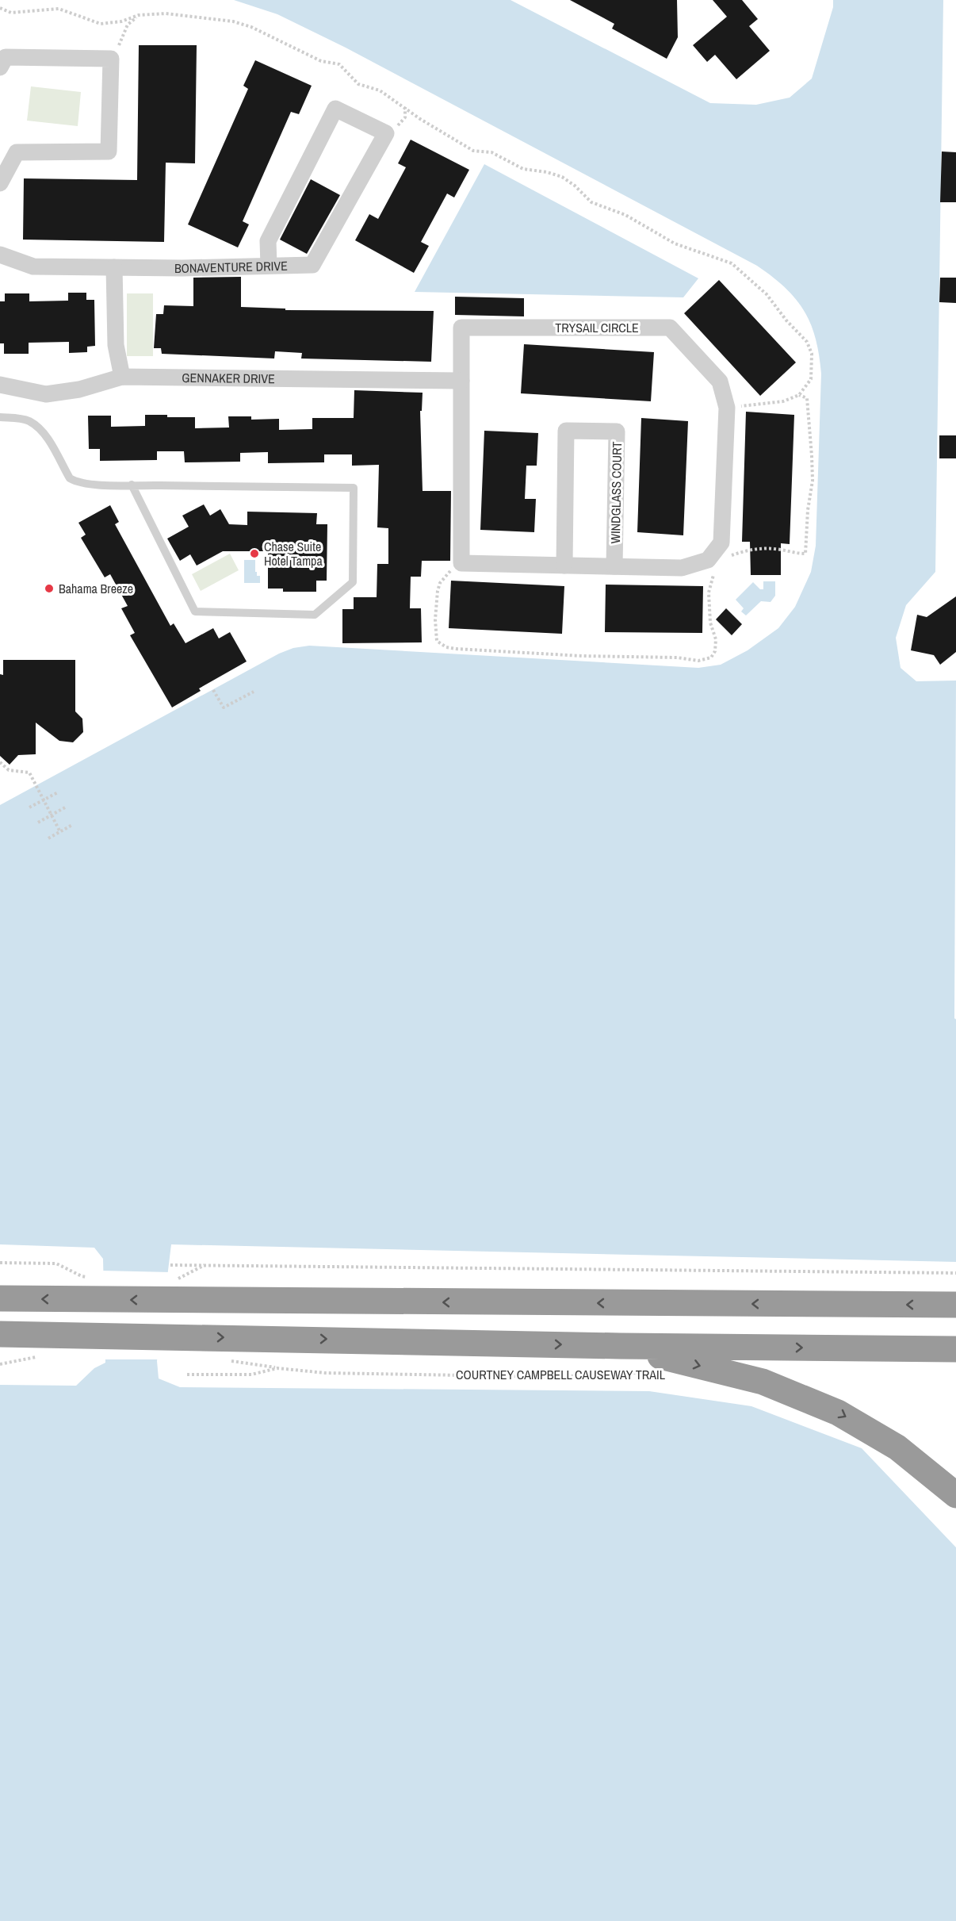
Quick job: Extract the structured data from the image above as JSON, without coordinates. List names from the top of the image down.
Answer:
{
  "streets": {
    "street": [
      "BONAVENTURE DRIVE",
      "TRYSAIL CIRCLE",
      "GENNAKER DRIVE",
      "WINDGLASS COURT"
    ],
    "path": ["COURTNEY CAMPBELL CAUSEWAY TRAIL"]
  },
  "crossings": [
    ["TRYSAIL CIRCLE", "GENNAKER DRIVE"],
    ["TRYSAIL CIRCLE", "WINDGLASS COURT"]
  ],
  "places": ["Chase Suite Hotel Tampa", "Bahama Breeze"]
}
